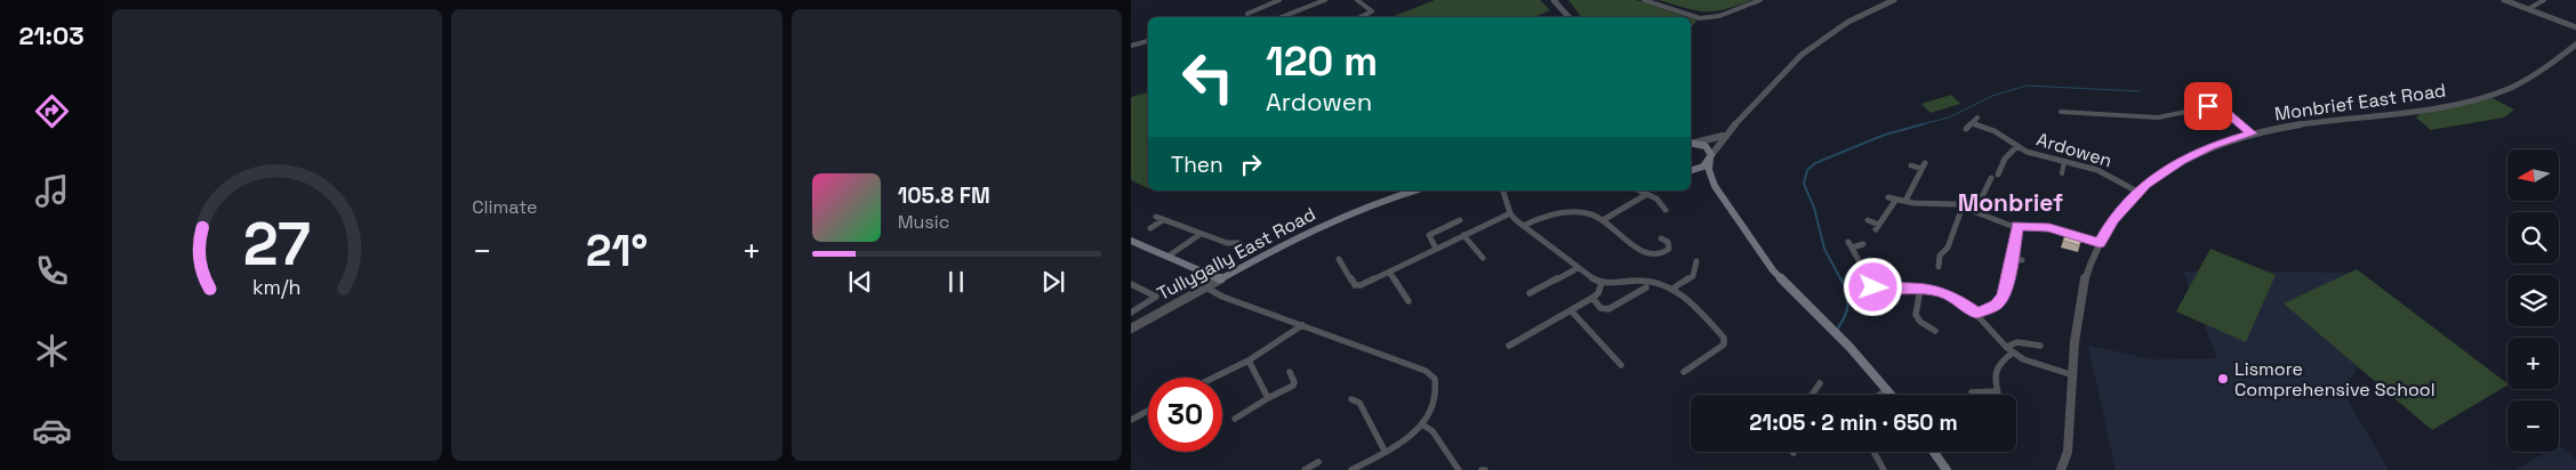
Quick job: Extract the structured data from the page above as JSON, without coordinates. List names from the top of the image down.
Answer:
{
  "streets": {
    "main road": ["Tullygally East Road"],
    "street": ["Monbrief East Road", "Ardowen"]
  },
  "crossings": [
    ["Monbrief East Road", "Ardowen"]
  ],
  "districts": ["Monbrief"],
  "places": ["Lismore Comprehensive School"],
  "north": "left",
  "page": {
    "tabs": "21:03",
    "tile": "Climate",
    "turn": ["120 m", "Ardowen"],
    "then": "Then",
    "map_buttons": ["+", "−"],
    "song": ["105.8 FM", "Music"],
    "heat": ["−", "21°", "+"],
    "limit": "30",
    "trip": "21:05 · 2 min · 650 m",
    "gauge": ["27", "km/h"]
  }
}
